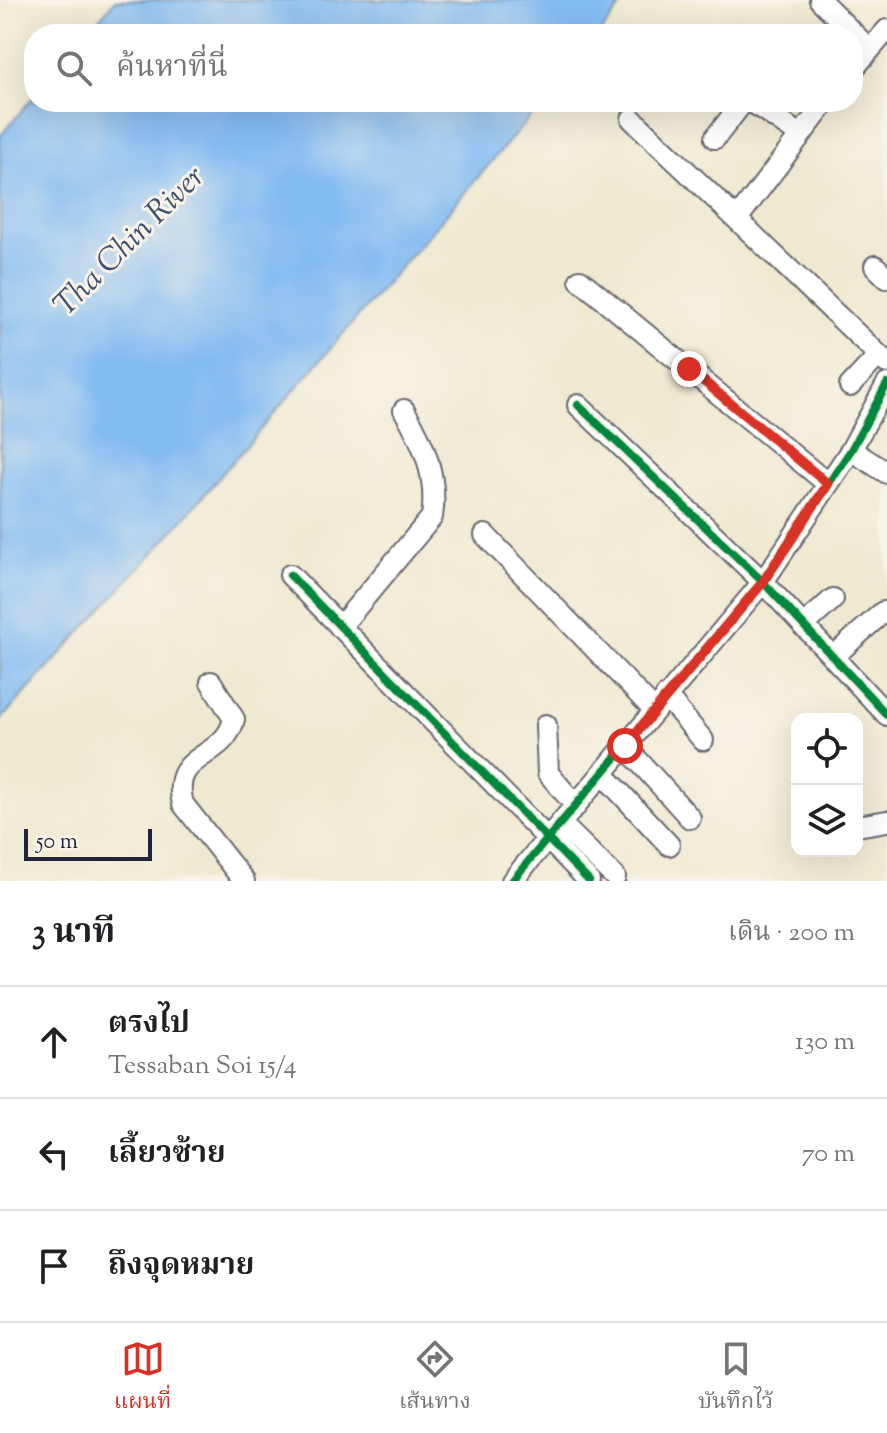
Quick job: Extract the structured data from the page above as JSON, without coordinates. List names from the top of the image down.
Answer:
{
  "water": ["Tha Chin River"],
  "scale_bar": "50 m",
  "page": {
    "search": "ค้นหาที่นี่",
    "scale": "50 m",
    "heading": ["3 นาที", "เดิน · 200 m"],
    "list": [
      ["ตรงไป", "Tessaban Soi 15/4", "130 m"],
      ["เลี้ยวซ้าย", "70 m"],
      "ถึงจุดหมาย"
    ],
    "nav": ["แผนที่", "เส้นทาง", "บันทึกไว้"]
  }
}
